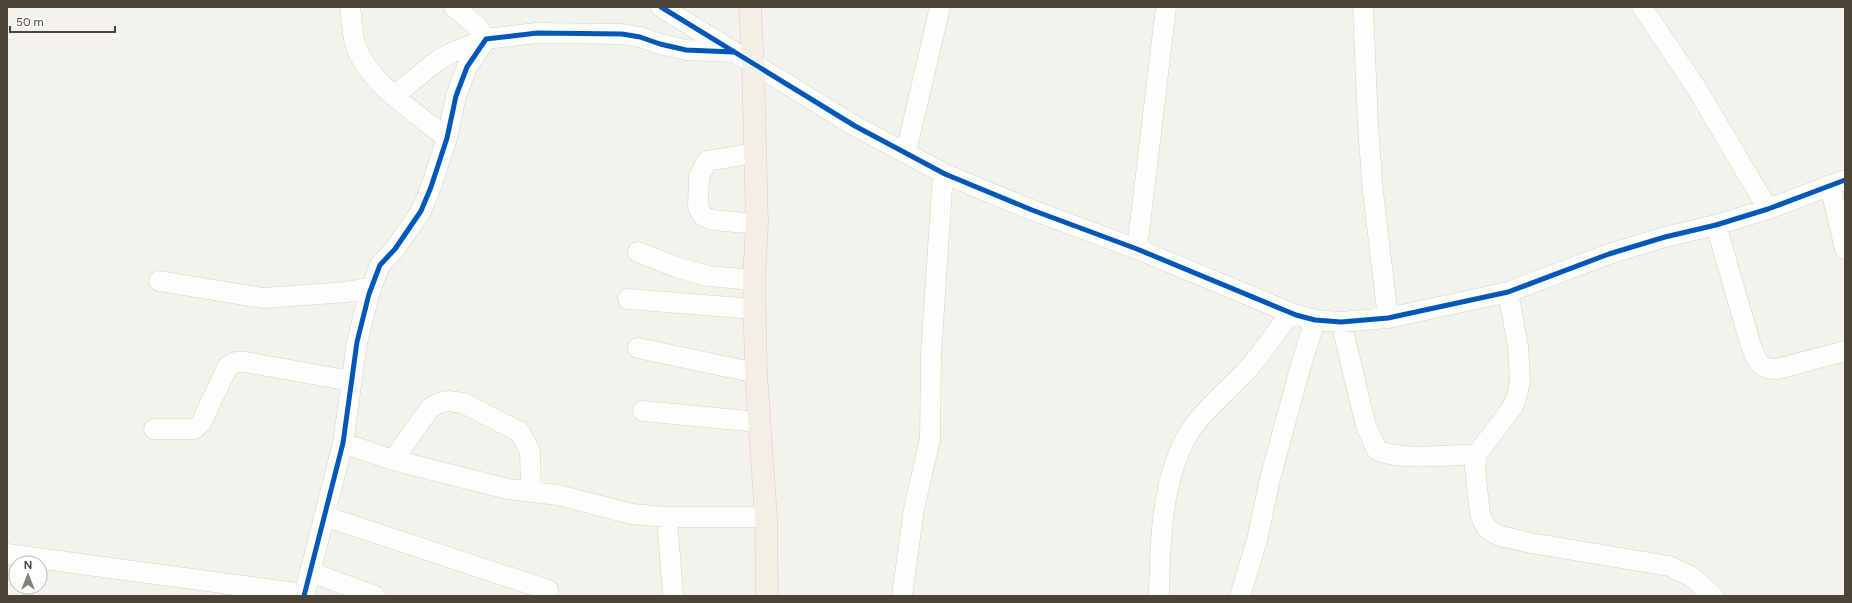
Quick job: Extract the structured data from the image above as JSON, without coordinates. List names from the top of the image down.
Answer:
{
  "scale_bar": "50 m",
  "north": "top"
}
